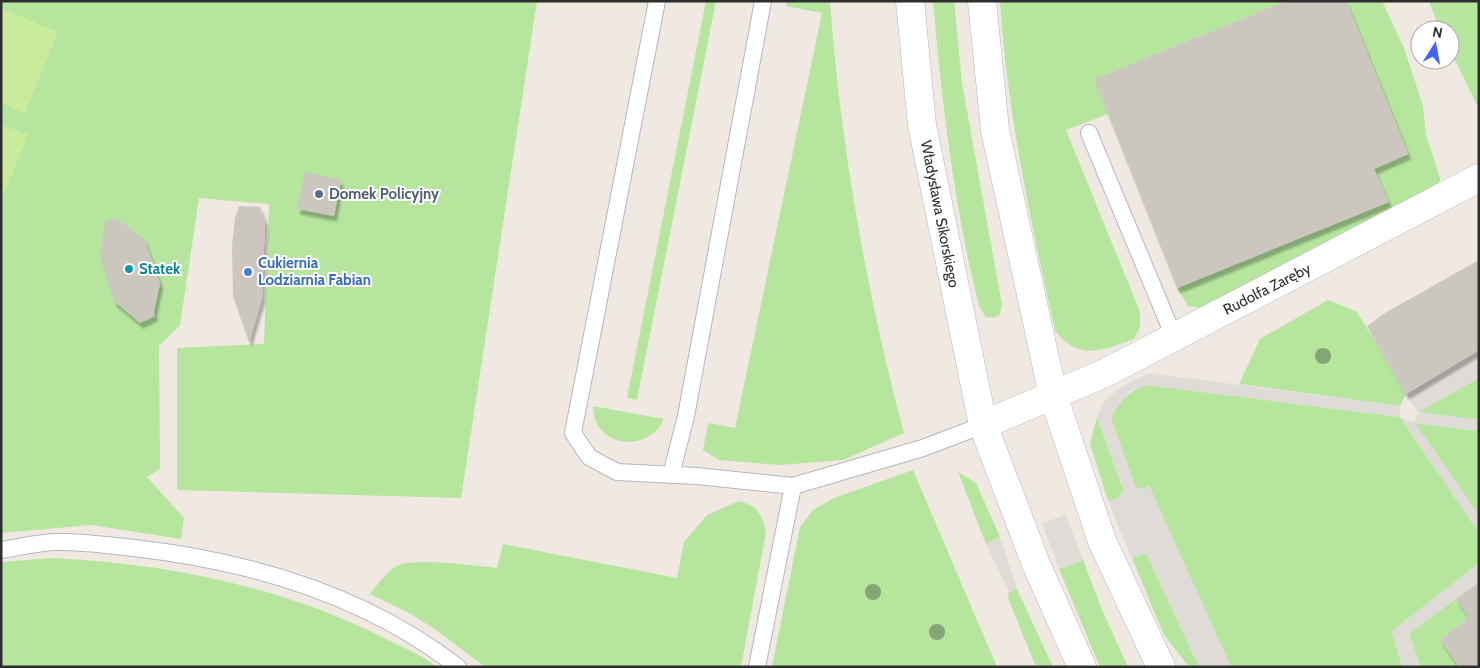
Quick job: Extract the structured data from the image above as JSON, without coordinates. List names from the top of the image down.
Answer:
{
  "streets": {
    "street": ["Władysława Sikorskiego", "Rudolfa Zaręby"]
  },
  "places": ["Domek Policyjny", "Statek", "Cukiernia Lodziarnia Fabian"],
  "north": "top"
}
